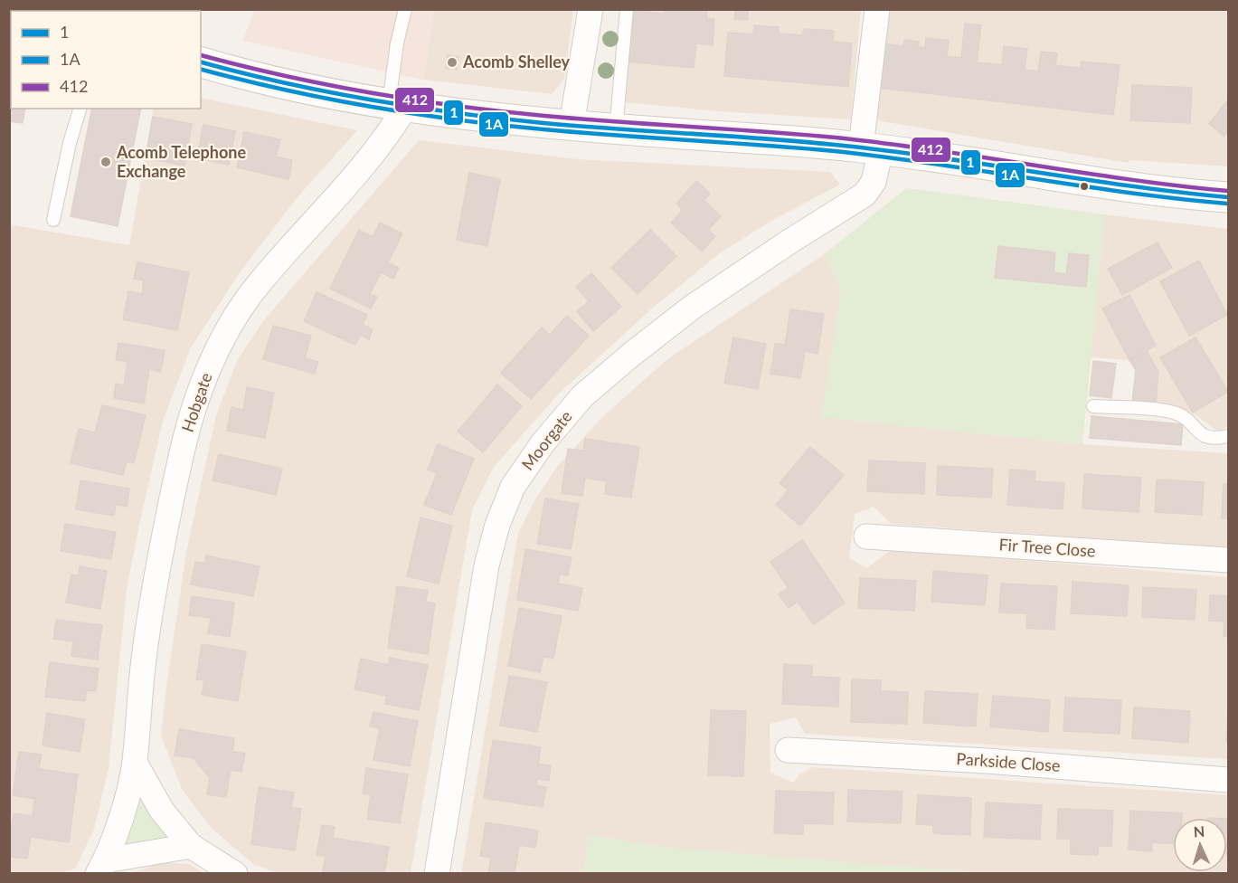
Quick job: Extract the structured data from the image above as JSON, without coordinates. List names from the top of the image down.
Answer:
{
  "streets": {
    "street": [
      "Hobgate",
      "Moorgate",
      "Fir Tree Close",
      "Parkside Close"
    ]
  },
  "places": ["Acomb Shelley", "Acomb Telephone Exchange"],
  "lines": ["transit line 412", "transit line 1", "transit line 1A"],
  "legend": ["1", "1A", "412"],
  "north": "top"
}
